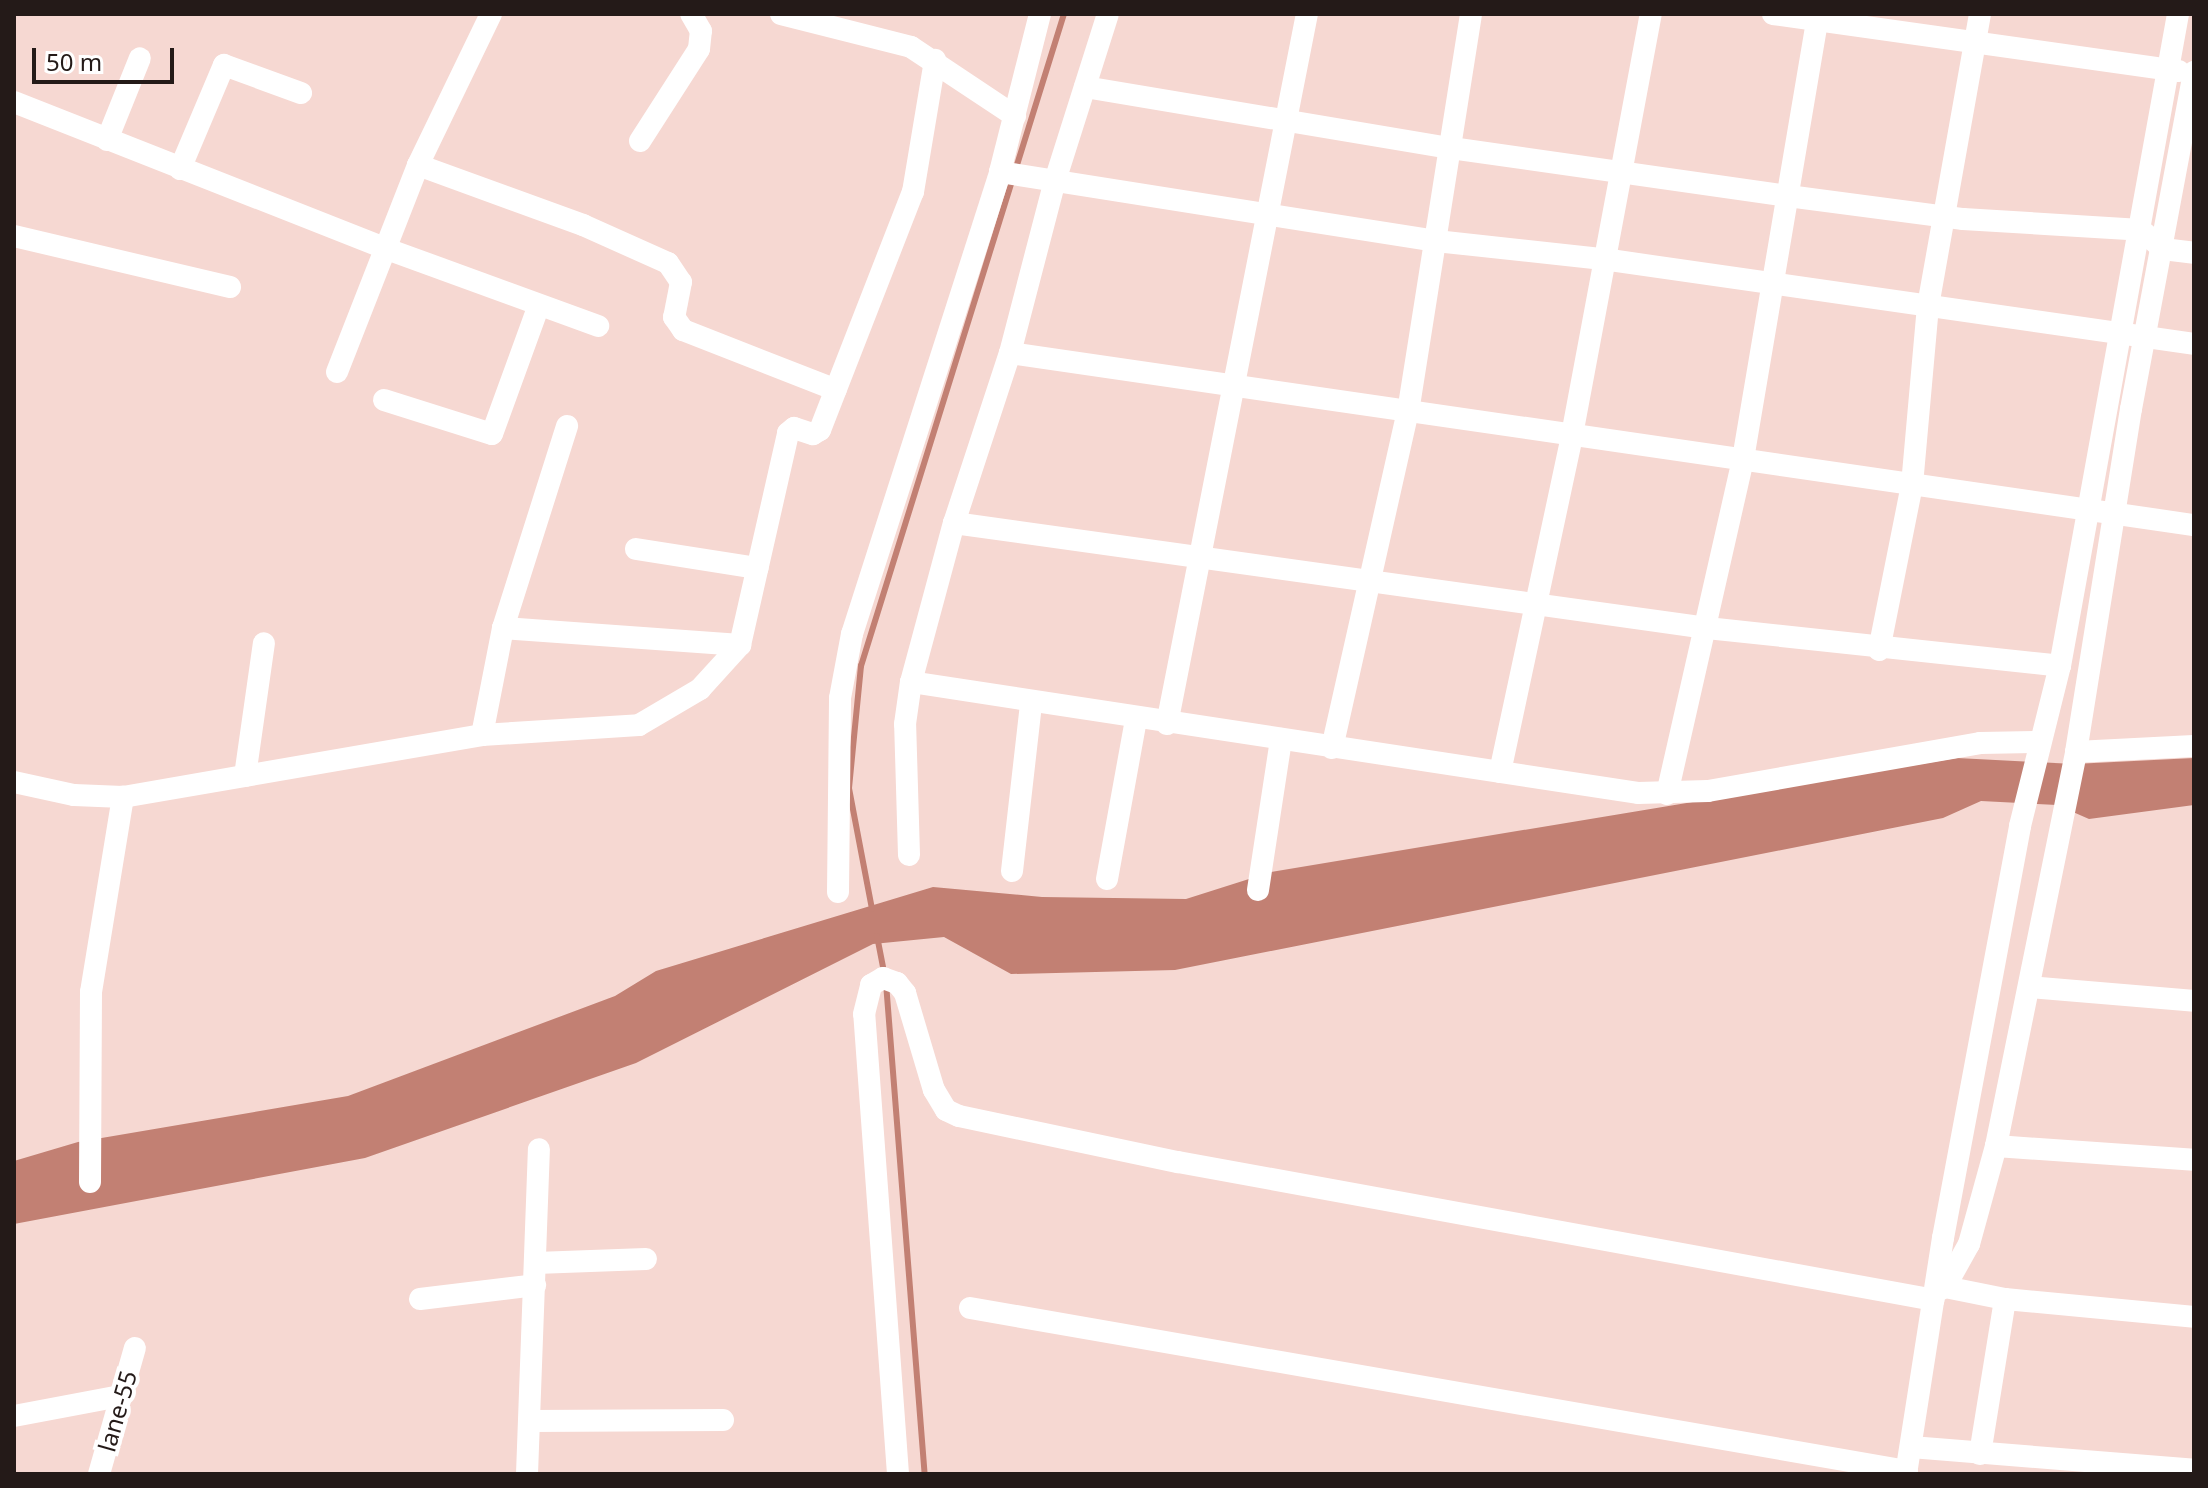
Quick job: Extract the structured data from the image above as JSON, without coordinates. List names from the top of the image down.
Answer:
{
  "streets": {
    "street": ["lane-55"]
  },
  "scale_bar": "50 m"
}
